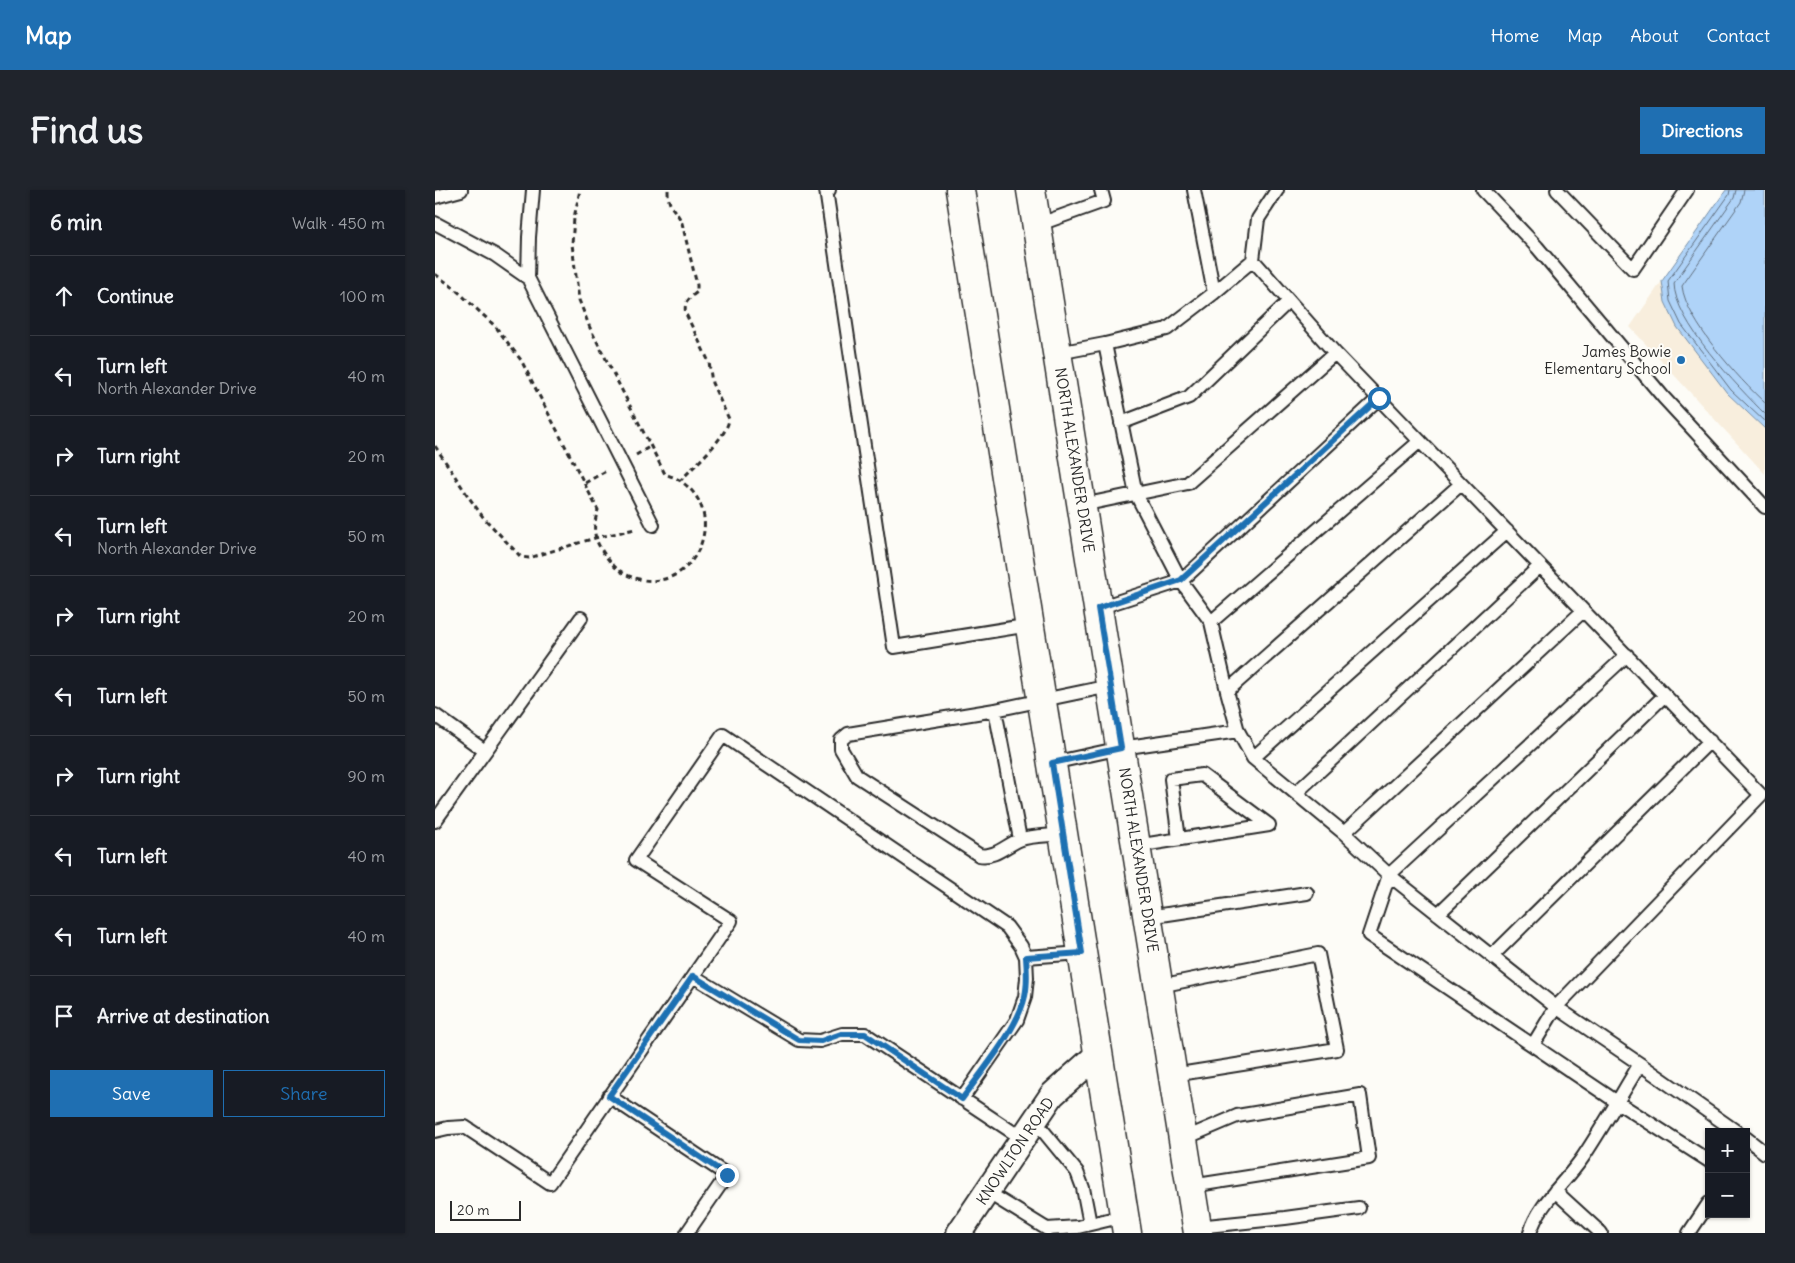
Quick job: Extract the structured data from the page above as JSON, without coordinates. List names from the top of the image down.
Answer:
{
  "streets": {
    "main road": ["NORTH ALEXANDER DRIVE"],
    "street": ["KNOWLTON ROAD"]
  },
  "places": ["James Bowie Elementary School"],
  "scale_bar": "20 m",
  "page": {
    "header": "Map",
    "nav": [
      "Home",
      "Map",
      "About",
      "Contact"
    ],
    "buttons": [
      "Directions",
      ["Save", "Share"]
    ],
    "title": "Find us",
    "heading": ["6 min", "Walk · 450 m"],
    "list": [
      ["Continue", "100 m"],
      ["Turn left", "North Alexander Drive", "40 m"],
      ["Turn right", "20 m"],
      ["Turn left", "North Alexander Drive", "50 m"],
      ["Turn right", "20 m"],
      ["Turn left", "50 m"],
      ["Turn right", "90 m"],
      ["Turn left", "40 m"],
      ["Turn left", "40 m"],
      "Arrive at destination"
    ],
    "map_buttons": ["+", "−"],
    "scale": "20 m"
  }
}
